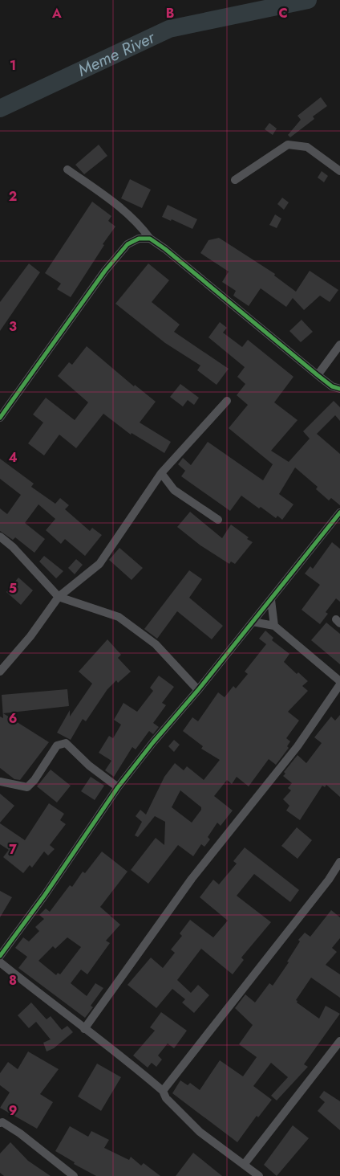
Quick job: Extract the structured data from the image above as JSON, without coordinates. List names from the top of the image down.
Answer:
{
  "water": ["Meme River"],
  "grid": {
    "columns": ["A", "B", "C"],
    "rows": [
      "1",
      "2",
      "3",
      "4",
      "5",
      "6",
      "7",
      "8",
      "9"
    ]
  }
}
